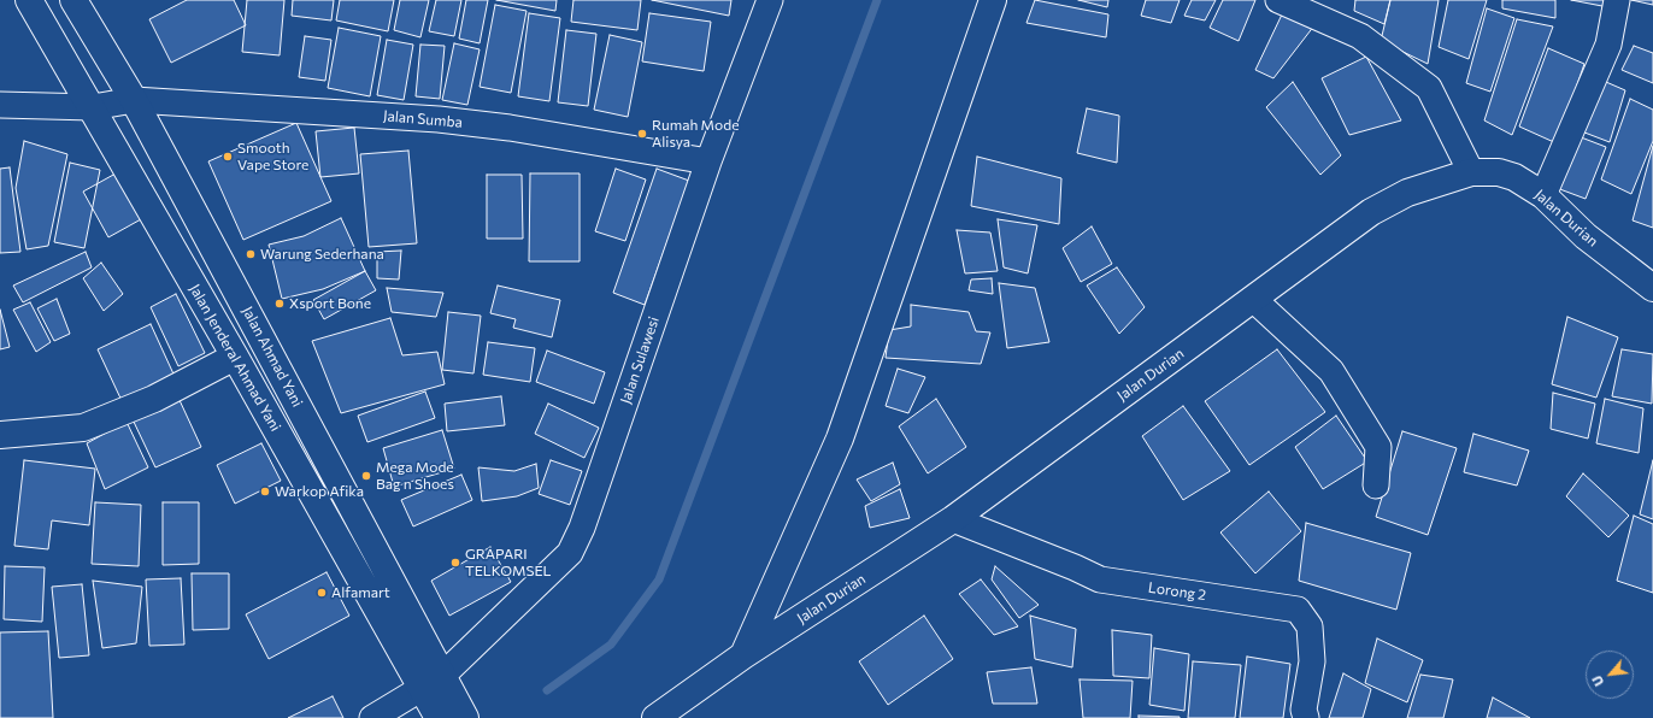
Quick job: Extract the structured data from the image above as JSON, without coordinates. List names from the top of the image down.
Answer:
{
  "streets": {
    "street": [
      "Jalan Sumba",
      "Jalan Durian",
      "Jalan Ahmad Yani",
      "Jalan Jenderal Ahmad Yani",
      "Jalan Sulawesi",
      "Lorong 2"
    ]
  },
  "crossings": [
    ["Jalan Sumba", "Jalan Ahmad Yani"],
    ["Jalan Sumba", "Jalan Jenderal Ahmad Yani"],
    ["Jalan Sumba", "Jalan Sulawesi"],
    ["Jalan Durian", "Lorong 2"],
    ["Jalan Ahmad Yani", "Jalan Jenderal Ahmad Yani"],
    ["Jalan Ahmad Yani", "Jalan Sulawesi"],
    ["Jalan Jenderal Ahmad Yani", "Jalan Sulawesi"]
  ],
  "places": [
    "Rumah Mode Alisya",
    "Smooth Vape Store",
    "Warung Sederhana",
    "Xsport Bone",
    "Mega Mode Bag n Shoes",
    "Warkop Afika",
    "GRAPARI TELKOMSEL",
    "Alfamart"
  ],
  "north": "bottom left"
}
